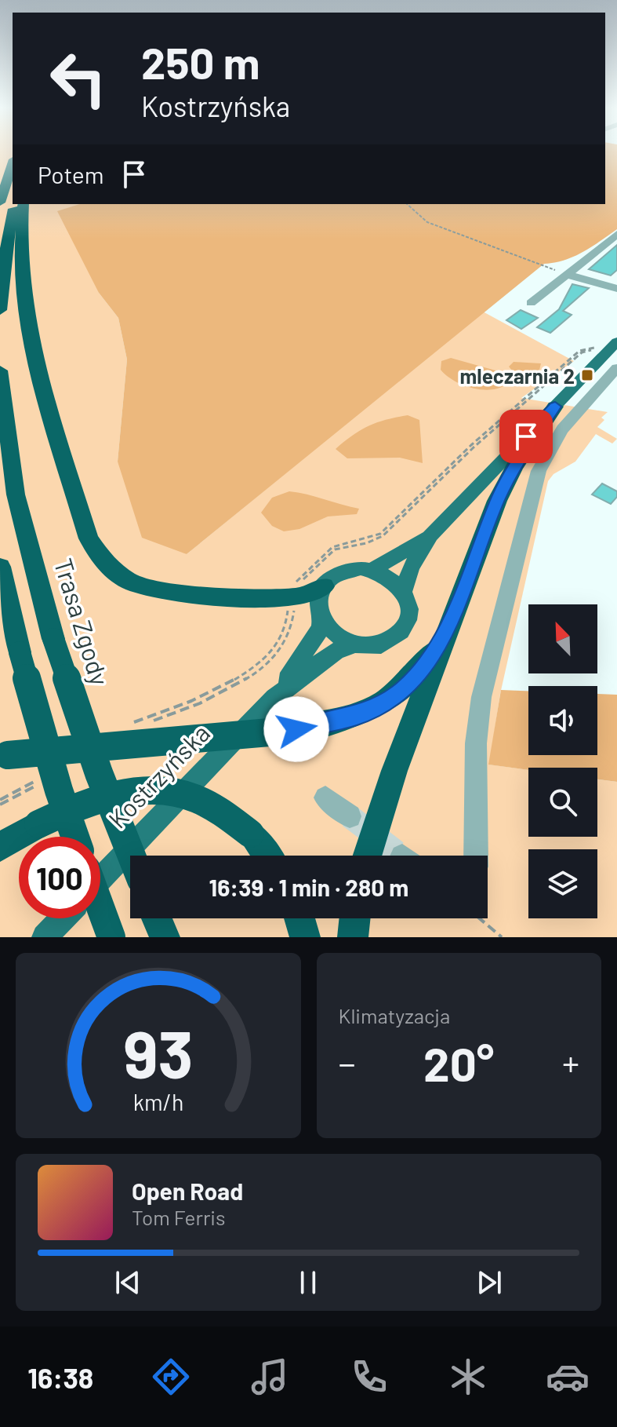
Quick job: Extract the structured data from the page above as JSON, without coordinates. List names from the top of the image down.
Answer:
{
  "streets": {
    "highway": ["Trasa Zgody"],
    "main road": ["Kostrzyńska"]
  },
  "places": {
    "transit": ["mleczarnia 2"]
  },
  "north": "top left",
  "page": {
    "turn": ["250 m", "Kostrzyńska"],
    "then": "Potem",
    "limit": "100",
    "trip": "16:39 · 1 min · 280 m",
    "tile": "Klimatyzacja",
    "heat": ["−", "20°", "+"],
    "song": ["Open Road", "Tom Ferris"],
    "tabs": "16:38",
    "gauge": ["93", "km/h"]
  }
}
